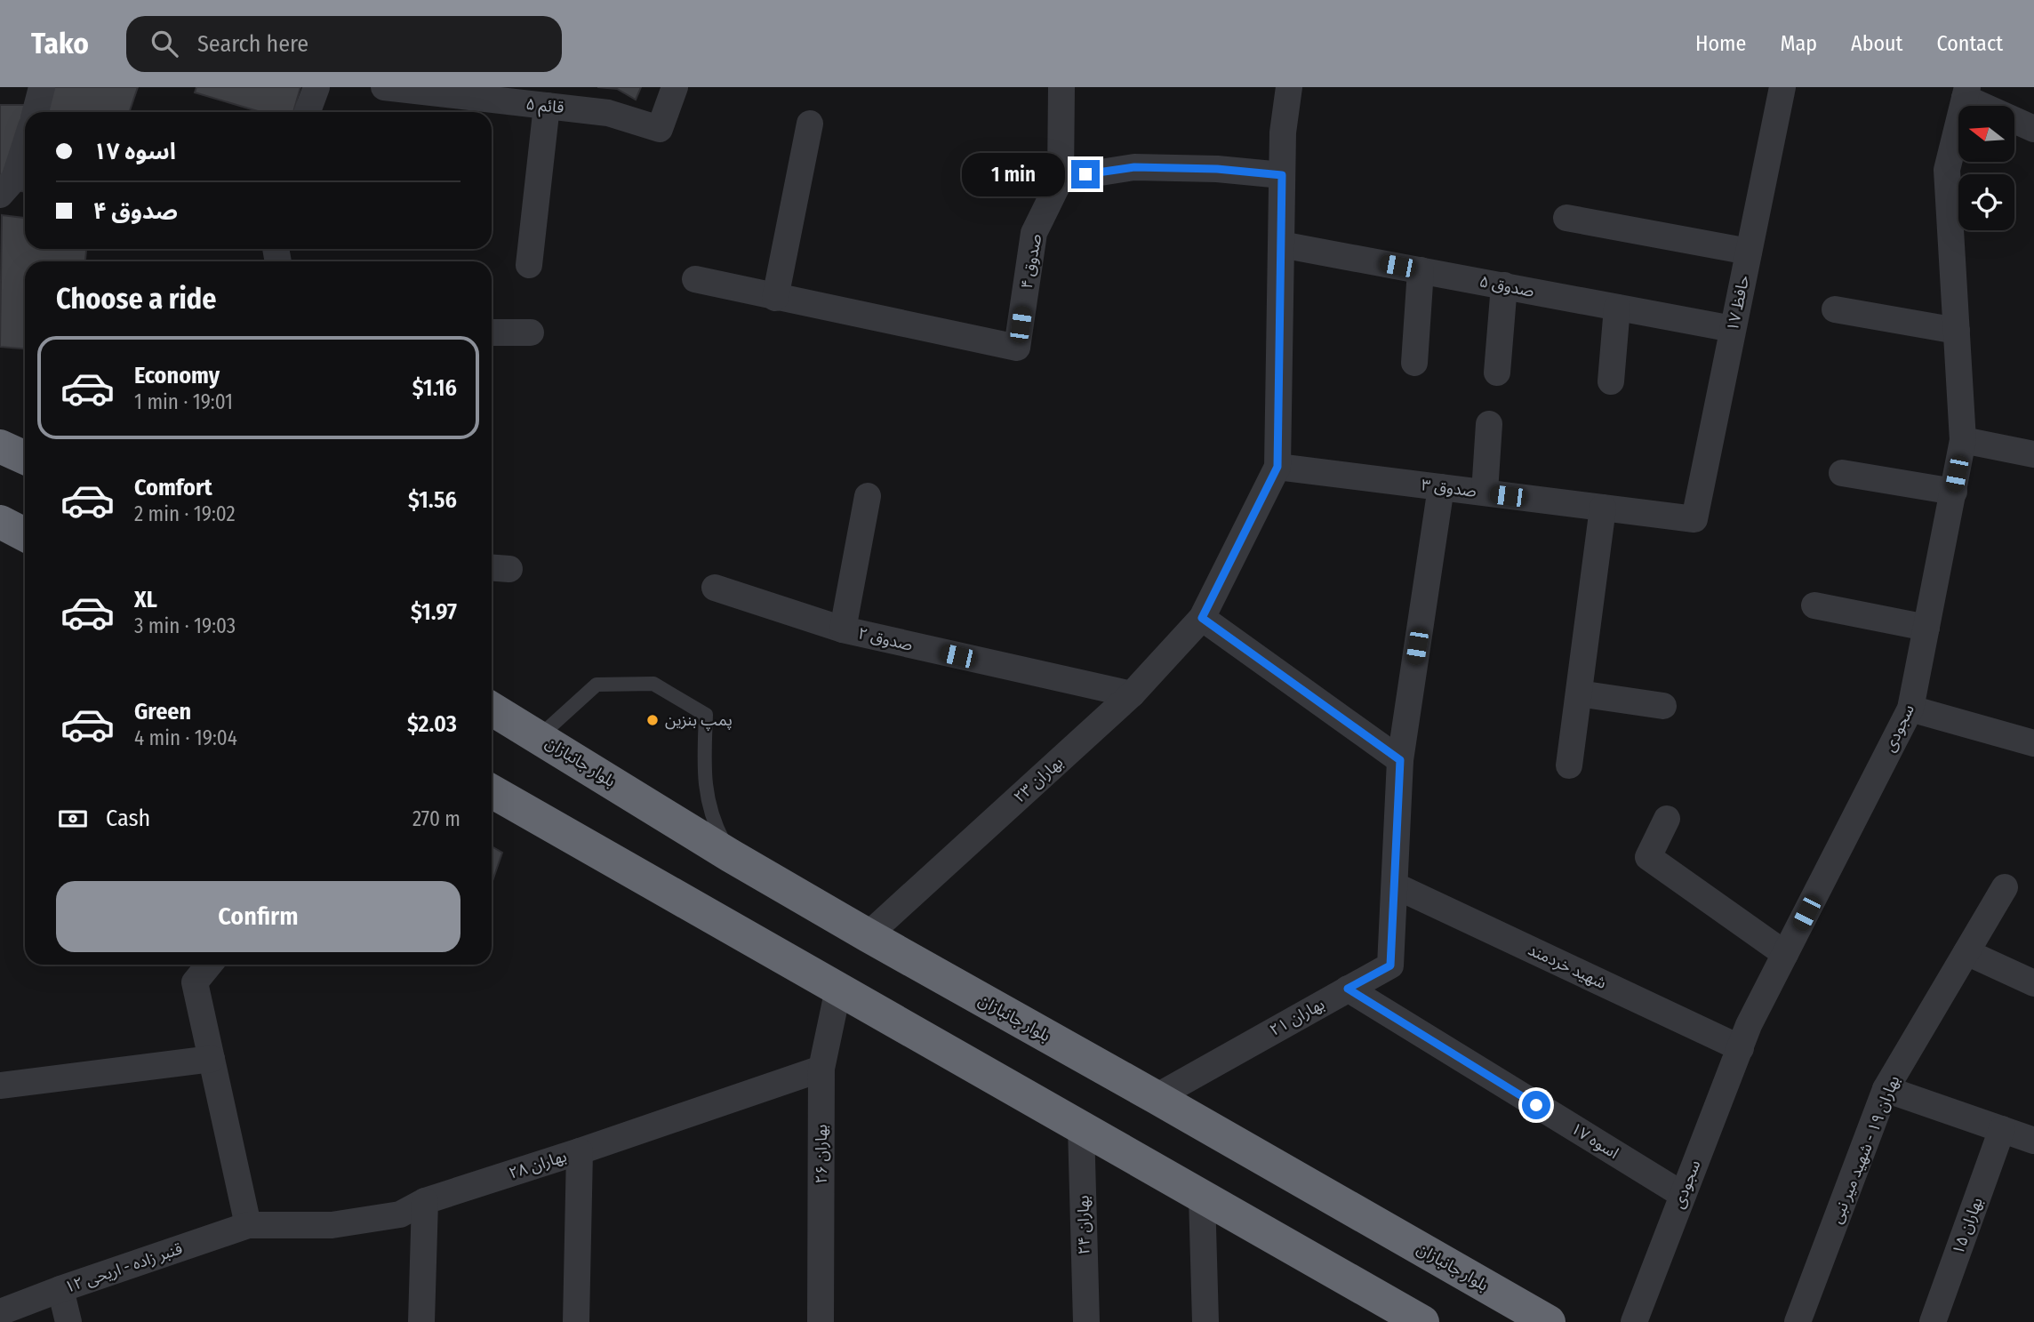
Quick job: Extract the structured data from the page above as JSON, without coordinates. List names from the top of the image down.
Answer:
{
  "streets": {
    "highway": ["بلوار جانبازان"],
    "street": [
      "قائم ۵",
      "صدوق ۴",
      "صدوق ۵",
      "حافظ ۱۷",
      "صدوق ۳",
      "صدوق ۲",
      "سجودی",
      "بهاران ۲۳",
      "شهید خردمند",
      "بهاران ۲۱",
      "اسوه ۱۷",
      "بهاران ۱۹ - شهید میر نبی",
      "بهاران ۲۶",
      "بهاران ۲۸",
      "بهاران ۲۴",
      "بهاران ۱۵",
      "قنبر زاده - اریحی ۱۲"
    ]
  },
  "crossings": [
    ["صدوق ۵", "حافظ ۱۷"],
    ["حافظ ۱۷", "صدوق ۳"],
    ["صدوق ۳", "بهاران ۲۳"],
    ["صدوق ۳", "بهاران ۲۱"],
    ["صدوق ۲", "بهاران ۲۳"],
    ["سجودی", "شهید خردمند"],
    ["سجودی", "اسوه ۱۷"],
    ["بلوار جانبازان", "بهاران ۲۳"],
    ["بلوار جانبازان", "بهاران ۲۱"],
    ["شهید خردمند", "بهاران ۲۱"],
    ["بهاران ۲۱", "اسوه ۱۷"],
    ["بهاران ۲۶", "بهاران ۲۸"],
    ["بهاران ۲۸", "قنبر زاده - اریحی ۱۲"]
  ],
  "places": ["پمپ بنزین"],
  "north": "left",
  "page": {
    "header": "Tako",
    "search": "Search here",
    "nav": [
      "Home",
      "Map",
      "About",
      "Contact"
    ],
    "banner": ["اسوه ۱۷", "صدوق ۴"],
    "bubble": "1 min",
    "heading": "Choose a ride",
    "list": [
      {
        "name": "Economy",
        "note": "1 min · 19:01",
        "value": "$1.16"
      },
      {
        "name": "Comfort",
        "note": "2 min · 19:02",
        "value": "$1.56"
      },
      {
        "name": "XL",
        "note": "3 min · 19:03",
        "value": "$1.97"
      },
      {
        "name": "Green",
        "note": "4 min · 19:04",
        "value": "$2.03"
      }
    ],
    "pay": ["Cash", "270 m"],
    "buttons": "Confirm"
  }
}
